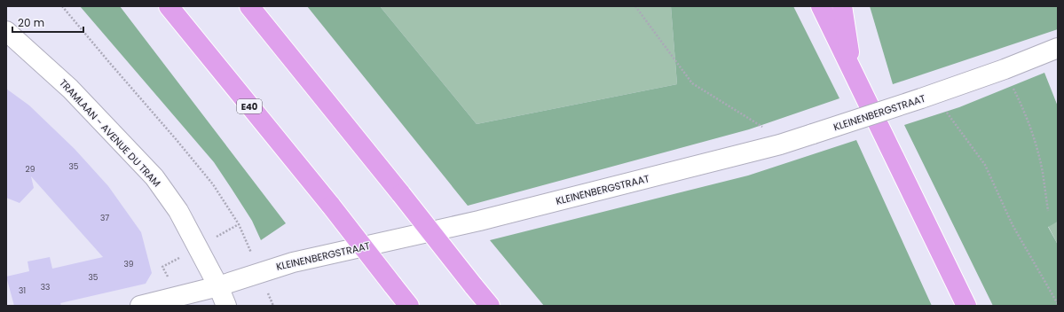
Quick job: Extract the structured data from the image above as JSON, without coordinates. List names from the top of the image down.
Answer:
{
  "streets": {
    "highway": ["E40"],
    "street": ["KLEINENBERGSTRAAT", "TRAMLAAN - AVENUE DU TRAM"]
  },
  "crossings": [
    ["KLEINENBERGSTRAAT", "TRAMLAAN - AVENUE DU TRAM"]
  ],
  "house_numbers": [
    "35",
    "29",
    "37",
    "39",
    "35",
    "33",
    "31"
  ],
  "scale_bar": "20 m"
}
